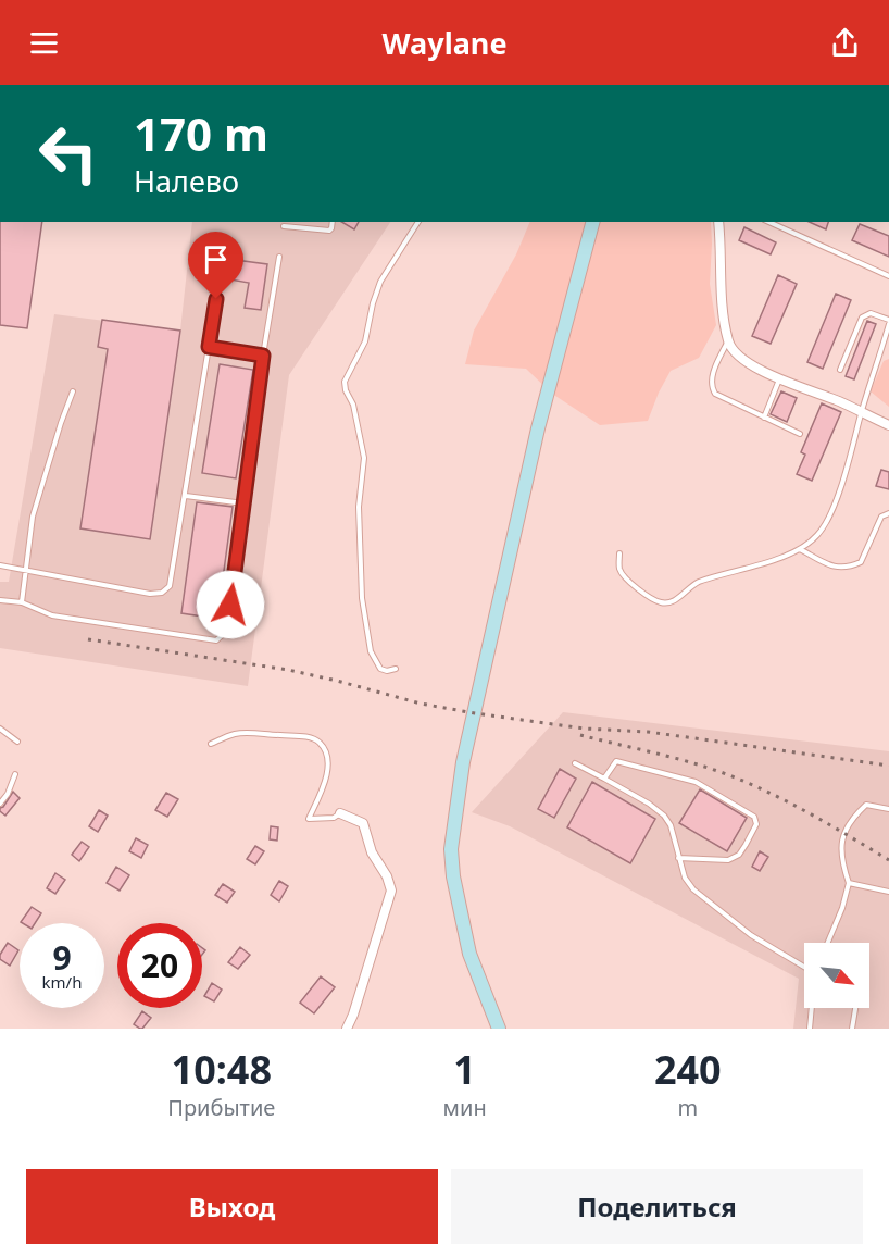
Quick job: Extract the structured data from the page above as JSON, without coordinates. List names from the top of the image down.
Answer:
{
  "north": "bottom right",
  "page": {
    "header": "Waylane",
    "turn": ["170 m", "Налево"],
    "speed": "9 km/h",
    "limit": "20",
    "eta": [
      "10:48",
      "Прибытие",
      "1",
      "мин",
      "240",
      "m"
    ],
    "buttons": ["Выход", "Поделиться"]
  }
}
